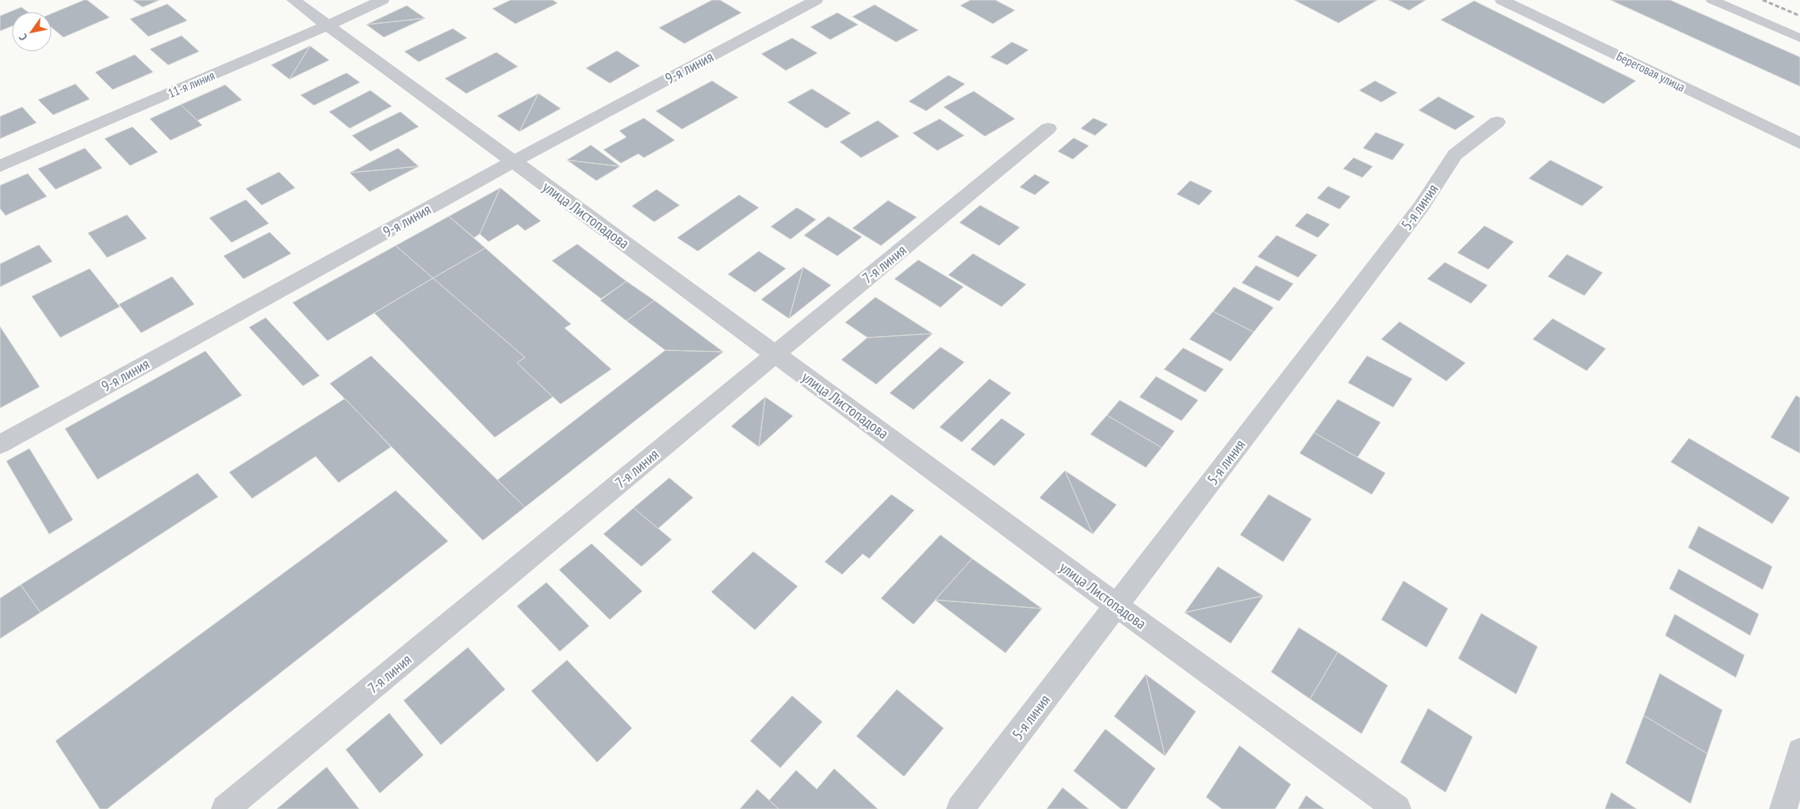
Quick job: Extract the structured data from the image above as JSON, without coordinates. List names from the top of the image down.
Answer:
{
  "streets": {
    "street": [
      "9-я линия",
      "Береговая улица",
      "11-я линия",
      "5-я линия",
      "улица Листопадова",
      "7-я линия"
    ]
  },
  "crossings": [
    ["9-я линия", "улица Листопадова"],
    ["11-я линия", "улица Листопадова"],
    ["5-я линия", "улица Листопадова"],
    ["улица Листопадова", "7-я линия"]
  ],
  "north": "bottom left"
}
